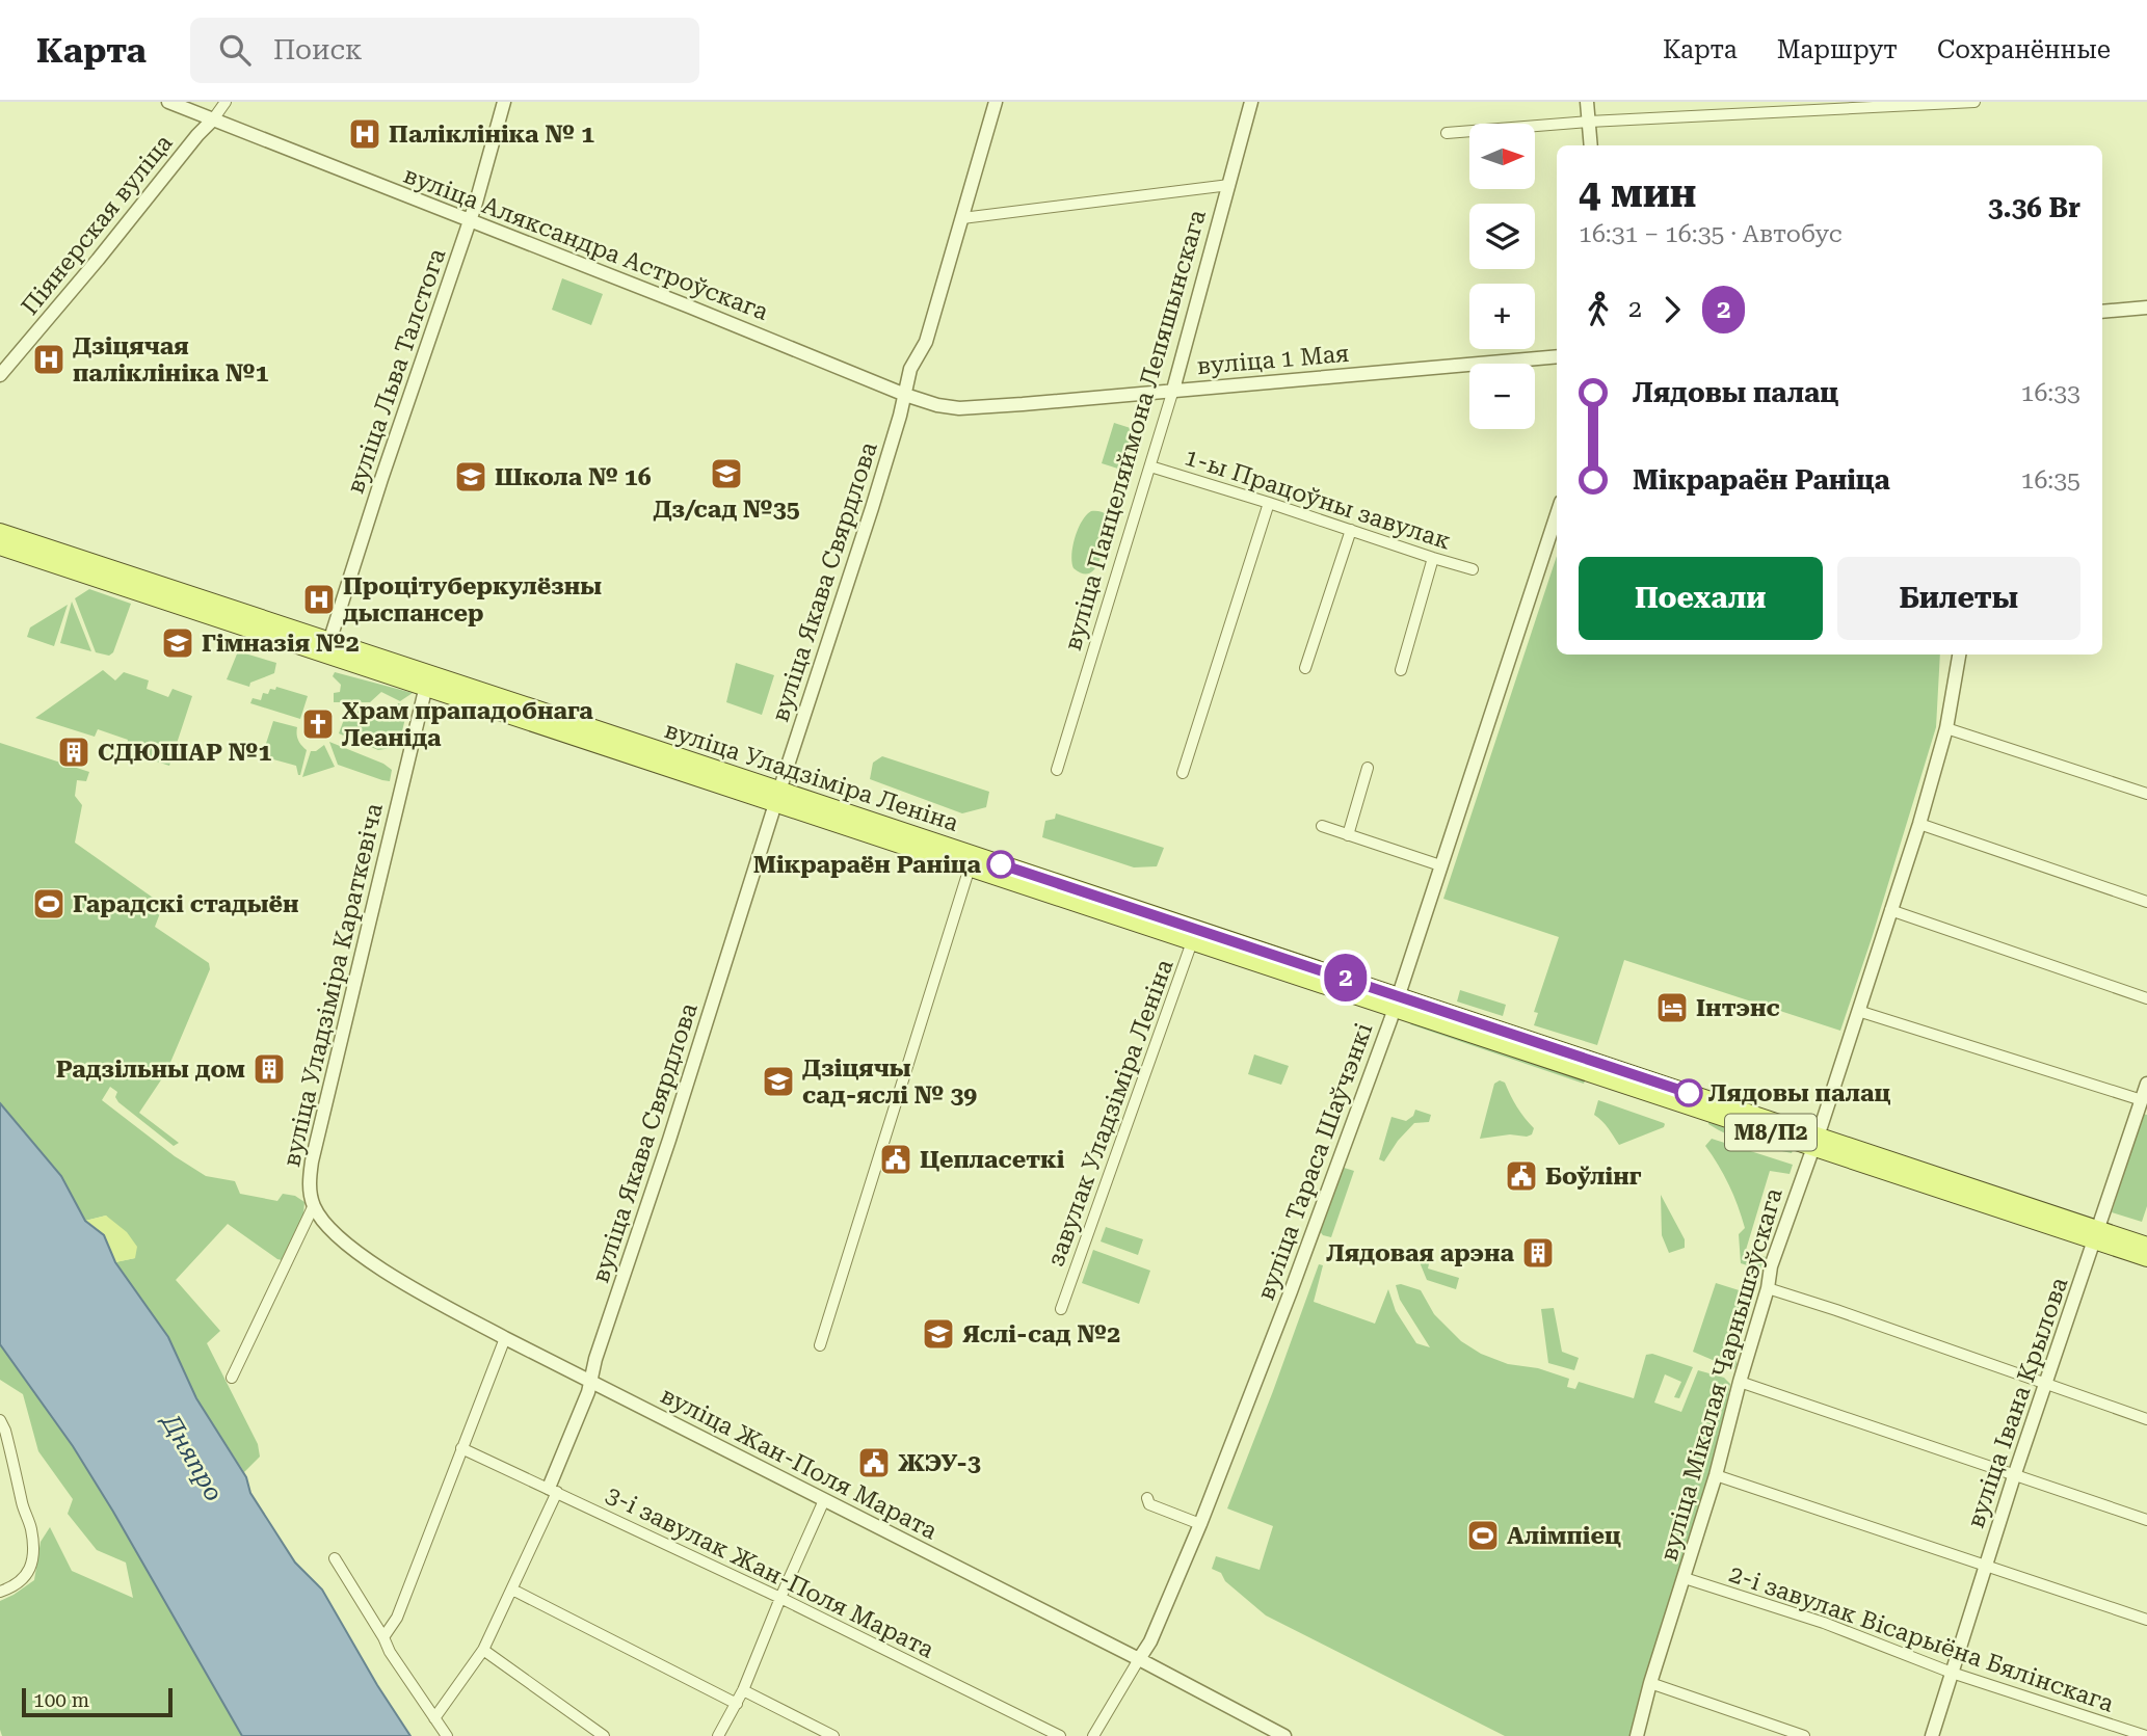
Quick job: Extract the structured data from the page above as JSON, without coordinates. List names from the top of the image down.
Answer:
{
  "streets": {
    "main road": ["вуліца Уладзіміра Леніна", "М8/П2"],
    "street": [
      "Піянерская вуліца",
      "вуліца Аляксандра Астроўскага",
      "вуліца 1 Мая",
      "вуліца Льва Талстога",
      "вуліца Панцеляймона Лепяшынскага",
      "1-ы Працоўны завулак",
      "вуліца Якава Свярдлова",
      "вуліца Уладзіміра Караткевіча",
      "завулак Уладзіміра Леніна",
      "вуліца Тараса Шаўчэнкі",
      "вуліца Мікалая Чарнышэўскага",
      "вуліца Івана Крылова",
      "вуліца Жан-Поля Марата",
      "3-і завулак Жан-Поля Марата",
      "2-і завулак Вісарыёна Бялінскага"
    ]
  },
  "crossings": [
    ["Піянерская вуліца", "вуліца Аляксандра Астроўскага"],
    ["вуліца Аляксандра Астроўскага", "вуліца 1 Мая"],
    ["вуліца Аляксандра Астроўскага", "вуліца Льва Талстога"],
    ["вуліца Аляксандра Астроўскага", "вуліца Якава Свярдлова"],
    ["вуліца 1 Мая", "вуліца Панцеляймона Лепяшынскага"],
    ["вуліца 1 Мая", "вуліца Якава Свярдлова"],
    ["вуліца Льва Талстога", "вуліца Уладзіміра Леніна"],
    ["вуліца Панцеляймона Лепяшынскага", "1-ы Працоўны завулак"],
    ["вуліца Якава Свярдлова", "вуліца Уладзіміра Леніна"],
    ["вуліца Якава Свярдлова", "вуліца Жан-Поля Марата"],
    ["вуліца Якава Свярдлова", "3-і завулак Жан-Поля Марата"],
    ["вуліца Уладзіміра Леніна", "вуліца Уладзіміра Караткевіча"],
    ["вуліца Уладзіміра Леніна", "завулак Уладзіміра Леніна"],
    ["вуліца Уладзіміра Леніна", "вуліца Тараса Шаўчэнкі"],
    ["вуліца Уладзіміра Леніна", "вуліца Мікалая Чарнышэўскага"],
    ["вуліца Уладзіміра Леніна", "вуліца Івана Крылова"],
    ["вуліца Уладзіміра Караткевіча", "вуліца Жан-Поля Марата"],
    ["вуліца Тараса Шаўчэнкі", "вуліца Жан-Поля Марата"],
    ["вуліца Мікалая Чарнышэўскага", "2-і завулак Вісарыёна Бялінскага"],
    ["вуліца Івана Крылова", "2-і завулак Вісарыёна Бялінскага"]
  ],
  "water": ["Дняпро"],
  "places": {
    "hospital": ["Паліклініка № 1", "Дзіцячая паліклініка №1", "Процітуберкулёзны дыспансер"],
    "school or university": [
      "Дз/сад №35",
      "Школа № 16",
      "Гімназія №2",
      "Дзіцячы сад-яслі № 39",
      "Яслі-сад №2"
    ],
    "church": ["Храм прападобнага Леаніда"],
    "building": ["СДЮШАР №1", "Радзільны дом", "Лядовая арэна"],
    "other": ["Мікрараён Раніца", "Лядовы палац"],
    "sports": ["Гарадскі стадыён", "Алімпіец"],
    "hotel": ["Інтэнс"],
    "public building": ["Цепласеткі", "Боўлінг", "ЖЭУ-3"]
  },
  "lines": ["bus line 2"],
  "scale_bar": "100 m",
  "north": "right",
  "page": {
    "header": "Карта",
    "search": "Поиск",
    "nav": ["Карта", "Маршрут", "Сохранённые"],
    "on_map": "2",
    "map_buttons": ["+", "−"],
    "heading": ["4 мин", "16:31 – 16:35 · Автобус", "3.36 Br"],
    "legs": ["2", "2"],
    "list": [
      {
        "name": "Лядовы палац",
        "value": "16:33"
      },
      {
        "name": "Мікрараён Раніца",
        "value": "16:35"
      }
    ],
    "buttons": ["Поехали", "Билеты"],
    "scale": "100 m"
  }
}
